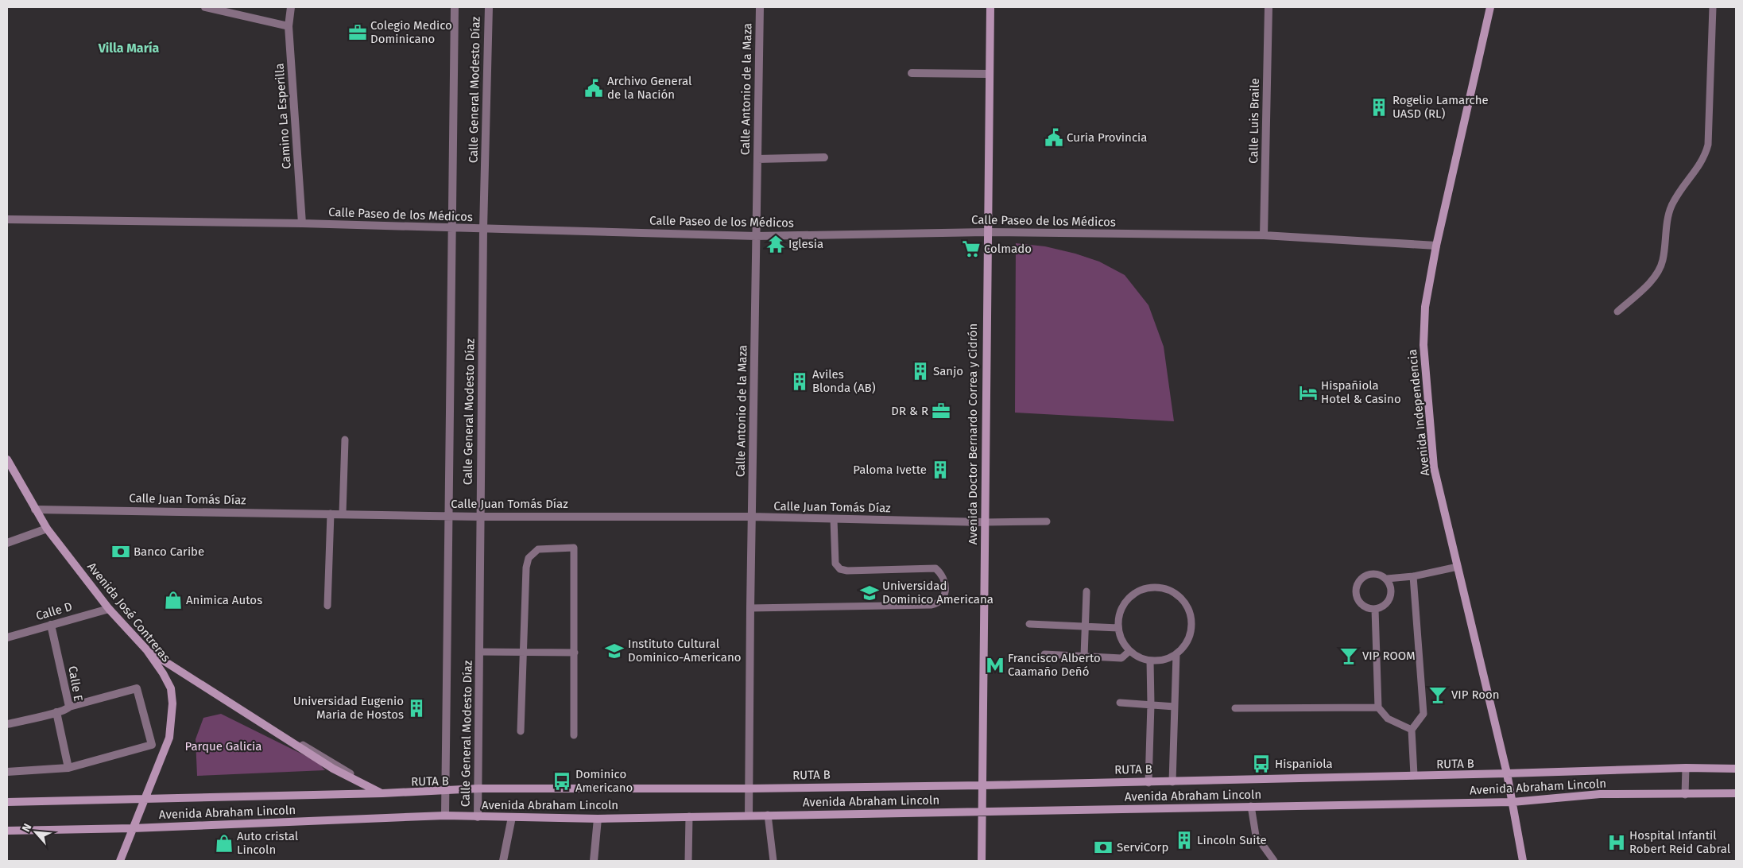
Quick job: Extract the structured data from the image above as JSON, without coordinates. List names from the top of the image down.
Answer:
{
  "streets": {
    "main road": [
      "Avenida Independencia",
      "Avenida Doctor Bernardo Correa y Cidrón",
      "Avenida José Contreras",
      "Avenida Abraham Lincoln"
    ],
    "street": [
      "Calle Antonio de la Maza",
      "Calle General Modesto Díaz",
      "Camino La Esperilla",
      "Calle Luis Braile",
      "Calle Paseo de los Médicos",
      "Calle Juan Tomás Díaz",
      "Calle D",
      "Calle E"
    ],
    "lane": ["RUTA B"]
  },
  "crossings": [
    ["Calle Antonio de la Maza", "Calle Paseo de los Médicos"],
    ["Calle Antonio de la Maza", "Calle Juan Tomás Díaz"],
    ["Calle Antonio de la Maza", "Avenida Abraham Lincoln"],
    ["Calle General Modesto Díaz", "Calle Paseo de los Médicos"],
    ["Calle General Modesto Díaz", "Calle Juan Tomás Díaz"],
    ["Calle General Modesto Díaz", "Avenida Abraham Lincoln"],
    ["Camino La Esperilla", "Calle Paseo de los Médicos"],
    ["Calle Luis Braile", "Calle Paseo de los Médicos"],
    ["Calle Paseo de los Médicos", "Avenida Independencia"],
    ["Calle Paseo de los Médicos", "Avenida Doctor Bernardo Correa y Cidrón"],
    ["Avenida Independencia", "RUTA B"],
    ["Avenida Independencia", "Avenida Abraham Lincoln"],
    ["Avenida Doctor Bernardo Correa y Cidrón", "Calle Juan Tomás Díaz"],
    ["Avenida Doctor Bernardo Correa y Cidrón", "Avenida Abraham Lincoln"],
    ["Calle Juan Tomás Díaz", "Avenida José Contreras"],
    ["Calle D", "Avenida José Contreras"],
    ["Calle D", "Calle E"],
    ["Avenida José Contreras", "Avenida Abraham Lincoln"],
    ["RUTA B", "Avenida Abraham Lincoln"]
  ],
  "districts": ["Villa María"],
  "parks": ["Parque Galicia"],
  "places": {
    "office": ["Colegio Medico Dominicano", "DR & R"],
    "public building": ["Archivo General de la Nación", "Curia Provincia"],
    "building": [
      "Rogelio Lamarche UASD (RL)",
      "Sanjo",
      "Aviles Blonda (AB)",
      "Paloma Ivette",
      "Universidad Eugenio Maria de Hostos",
      "Lincoln Suite"
    ],
    "temple": ["Iglesia"],
    "supermarket": ["Colmado"],
    "hotel": ["Hispañiola Hotel & Casino"],
    "bank": ["Banco Caribe", "ServiCorp"],
    "school or university": ["Universidad Dominico Americana", "Instituto Cultural Dominico-Americano"],
    "shop": ["Animica Autos", "Auto cristal Lincoln"],
    "bar": ["VIP ROOM", "VIP Roon"],
    "metro station": ["Francisco Alberto Caamaño Deñó"],
    "bus stop": ["Hispaniola", "Dominico Americano"],
    "hospital": ["Hospital Infantil Robert Reid Cabral"]
  },
  "north": "top left"
}
